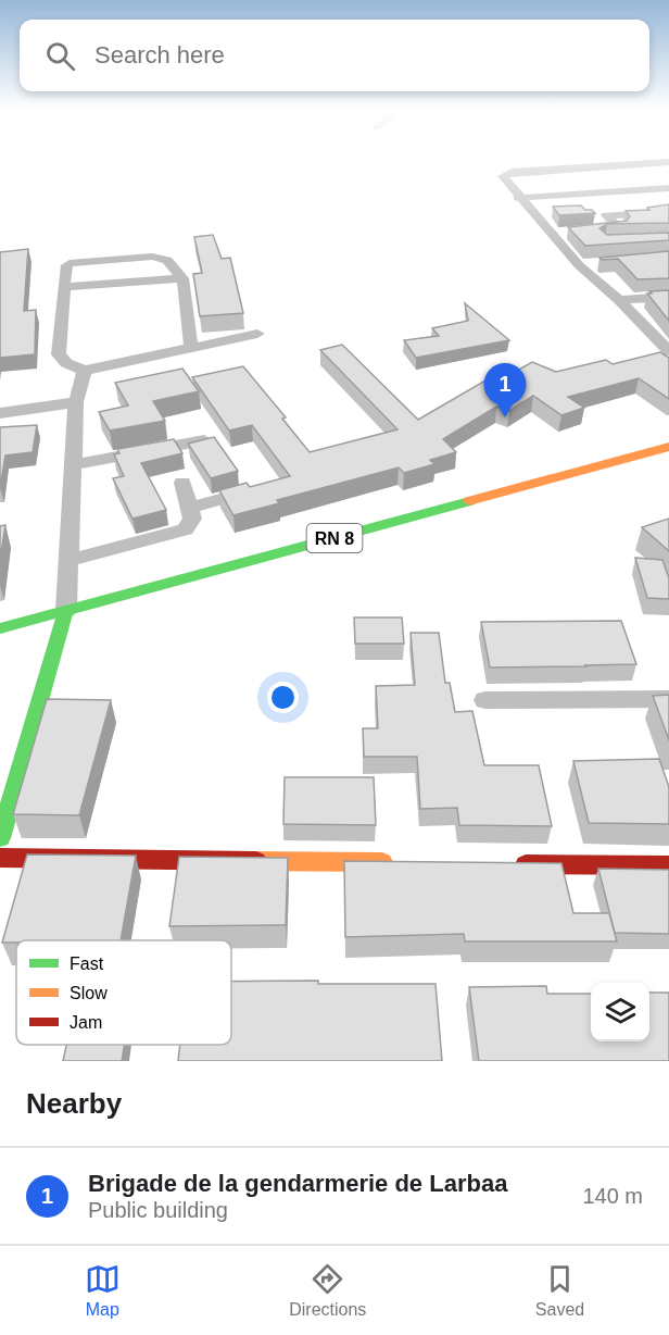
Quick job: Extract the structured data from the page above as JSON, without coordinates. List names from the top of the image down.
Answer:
{
  "streets": {
    "main road": ["RN 8"]
  },
  "legend": ["Fast", "Slow", "Jam"],
  "page": {
    "search": "Search here",
    "pins": "1",
    "heading": "Nearby",
    "list": [
      {
        "mark": "1",
        "name": "Brigade de la gendarmerie de Larbaa",
        "note": "Public building",
        "value": "140 m"
      }
    ],
    "nav": ["Map", "Directions", "Saved"]
  }
}
